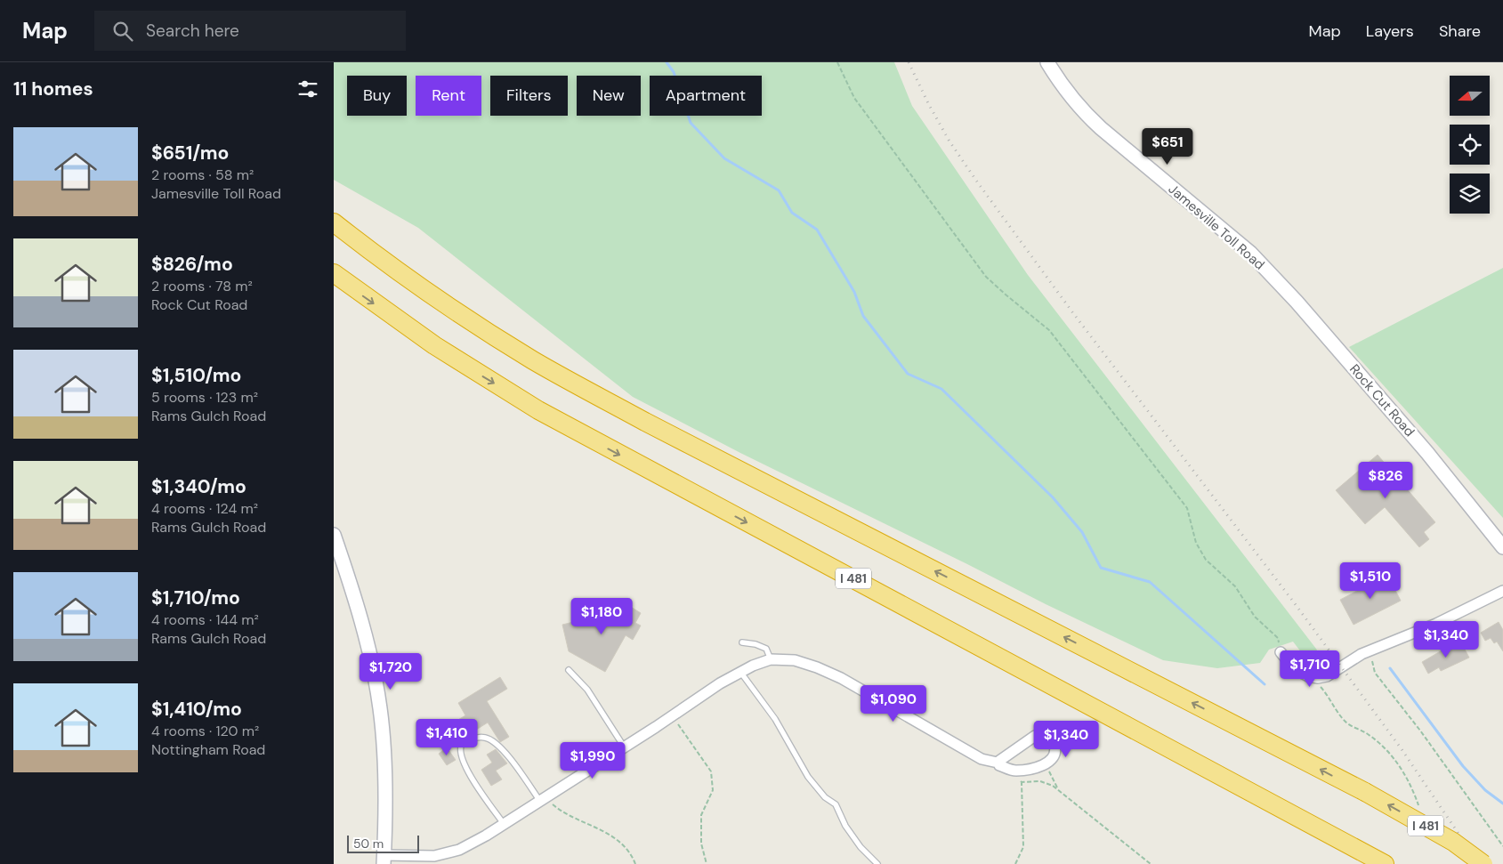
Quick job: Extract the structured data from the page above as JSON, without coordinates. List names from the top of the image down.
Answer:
{
  "streets": {
    "highway": ["I 481"],
    "street": ["Jamesville Toll Road", "Rock Cut Road"]
  },
  "crossings": [
    ["Jamesville Toll Road", "Rock Cut Road"]
  ],
  "scale_bar": "50 m",
  "north": "left",
  "page": {
    "header": "Map",
    "search": "Search here",
    "nav": ["Map", "Layers", "Share"],
    "heading": "11 homes",
    "chip": [
      "Buy",
      "Rent",
      "Filters",
      "New",
      "Apartment"
    ],
    "list": [
      {
        "name": "$651/mo",
        "note": "2 rooms · 58 m² · Jamesville Toll Road"
      },
      {
        "name": "$826/mo",
        "note": "2 rooms · 78 m² · Rock Cut Road"
      },
      {
        "name": "$1,510/mo",
        "note": "5 rooms · 123 m² · Rams Gulch Road"
      },
      {
        "name": "$1,340/mo",
        "note": "4 rooms · 124 m² · Rams Gulch Road"
      },
      {
        "name": "$1,710/mo",
        "note": "4 rooms · 144 m² · Rams Gulch Road"
      },
      {
        "name": "$1,410/mo",
        "note": "4 rooms · 120 m² · Nottingham Road"
      }
    ],
    "price": [
      "$651",
      "$826",
      "$1,510",
      "$1,180",
      "$1,340",
      "$1,710",
      "$1,720",
      "$1,090",
      "$1,410",
      "$1,340",
      "$1,990"
    ],
    "scale": "50 m"
  }
}
